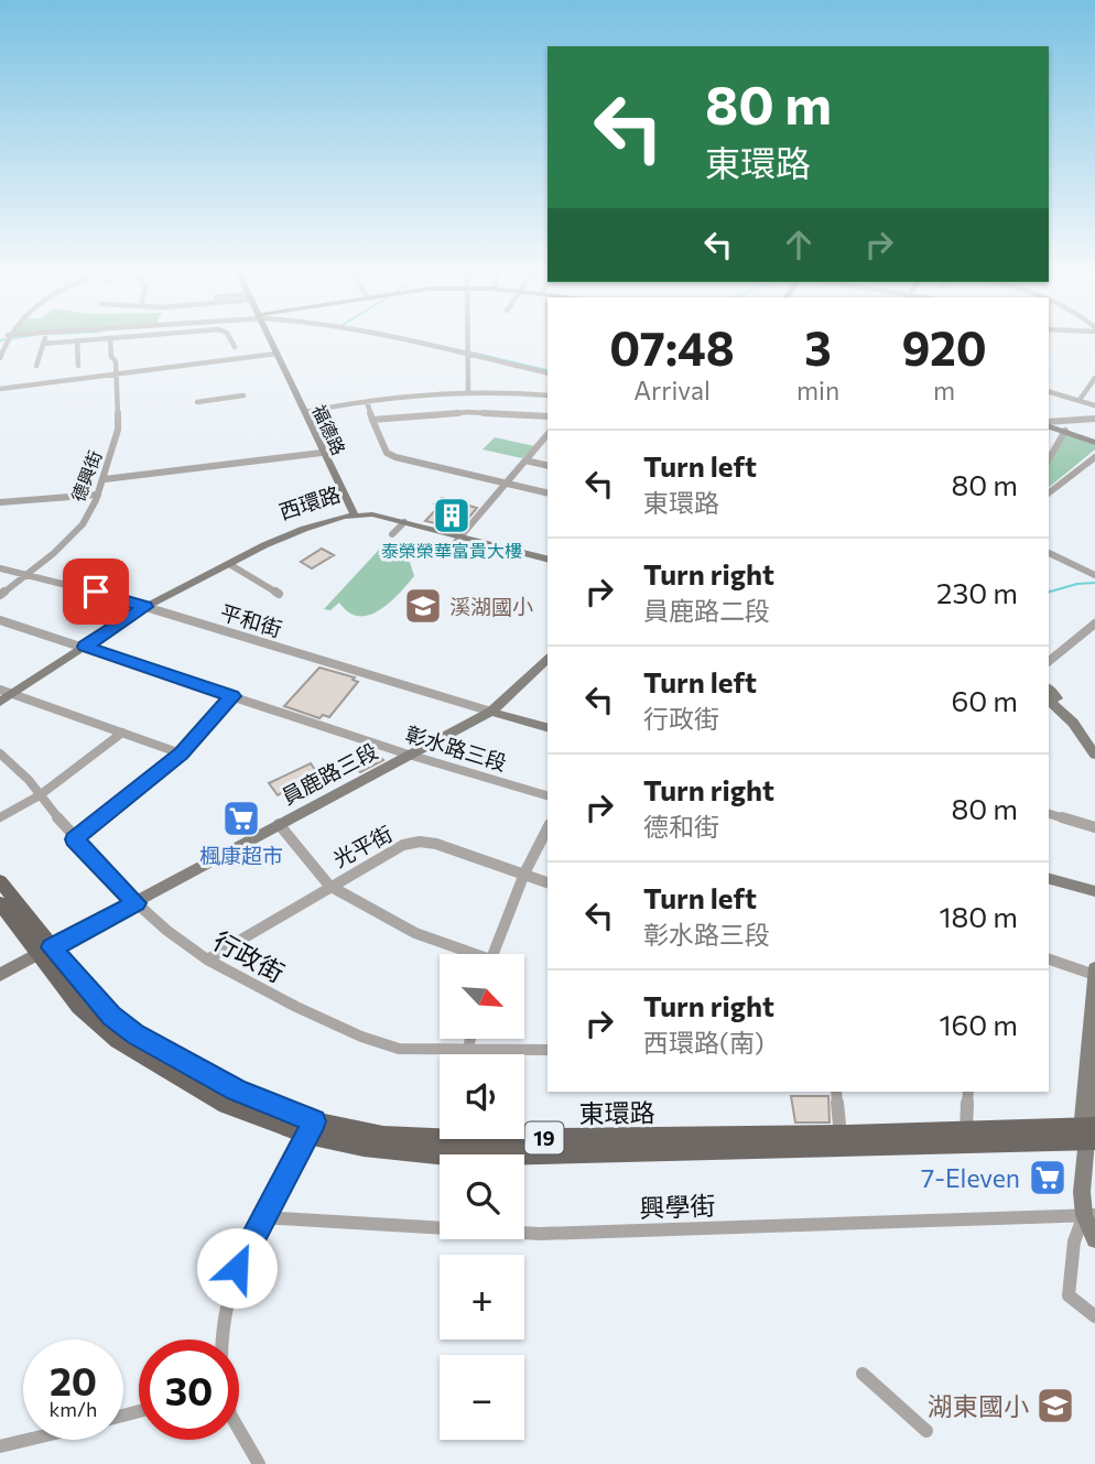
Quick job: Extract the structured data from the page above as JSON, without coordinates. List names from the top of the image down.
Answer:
{
  "streets": {
    "main road": ["東環路", "19"],
    "street": [
      "福德路",
      "德興街",
      "西環路",
      "平和街",
      "彰水路三段",
      "員鹿路三段",
      "光平街",
      "行政街",
      "興學街"
    ]
  },
  "crossings": [
    ["福德路", "西環路"],
    ["德興街", "平和街"],
    ["西環路", "平和街"],
    ["平和街", "員鹿路三段"],
    ["彰水路三段", "員鹿路三段"],
    ["員鹿路三段", "行政街"],
    ["員鹿路三段", "東環路"],
    ["光平街", "行政街"]
  ],
  "places": {
    "building": ["泰榮榮華富貴大樓"],
    "school or university": ["溪湖國小", "湖東國小"],
    "supermarket": ["楓康超市", "7-Eleven"]
  },
  "north": "bottom right",
  "page": {
    "turn": ["80 m", "東環路"],
    "eta": [
      "07:48",
      "Arrival",
      "3",
      "min",
      "920",
      "m"
    ],
    "list": [
      {
        "name": "Turn left",
        "note": "東環路",
        "value": "80 m"
      },
      {
        "name": "Turn right",
        "note": "員鹿路二段",
        "value": "230 m"
      },
      {
        "name": "Turn left",
        "note": "行政街",
        "value": "60 m"
      },
      {
        "name": "Turn right",
        "note": "德和街",
        "value": "80 m"
      },
      {
        "name": "Turn left",
        "note": "彰水路三段",
        "value": "180 m"
      },
      {
        "name": "Turn right",
        "note": "西環路(南)",
        "value": "160 m"
      }
    ],
    "map_buttons": ["+", "−"],
    "speed": "20 km/h",
    "limit": "30"
  }
}
